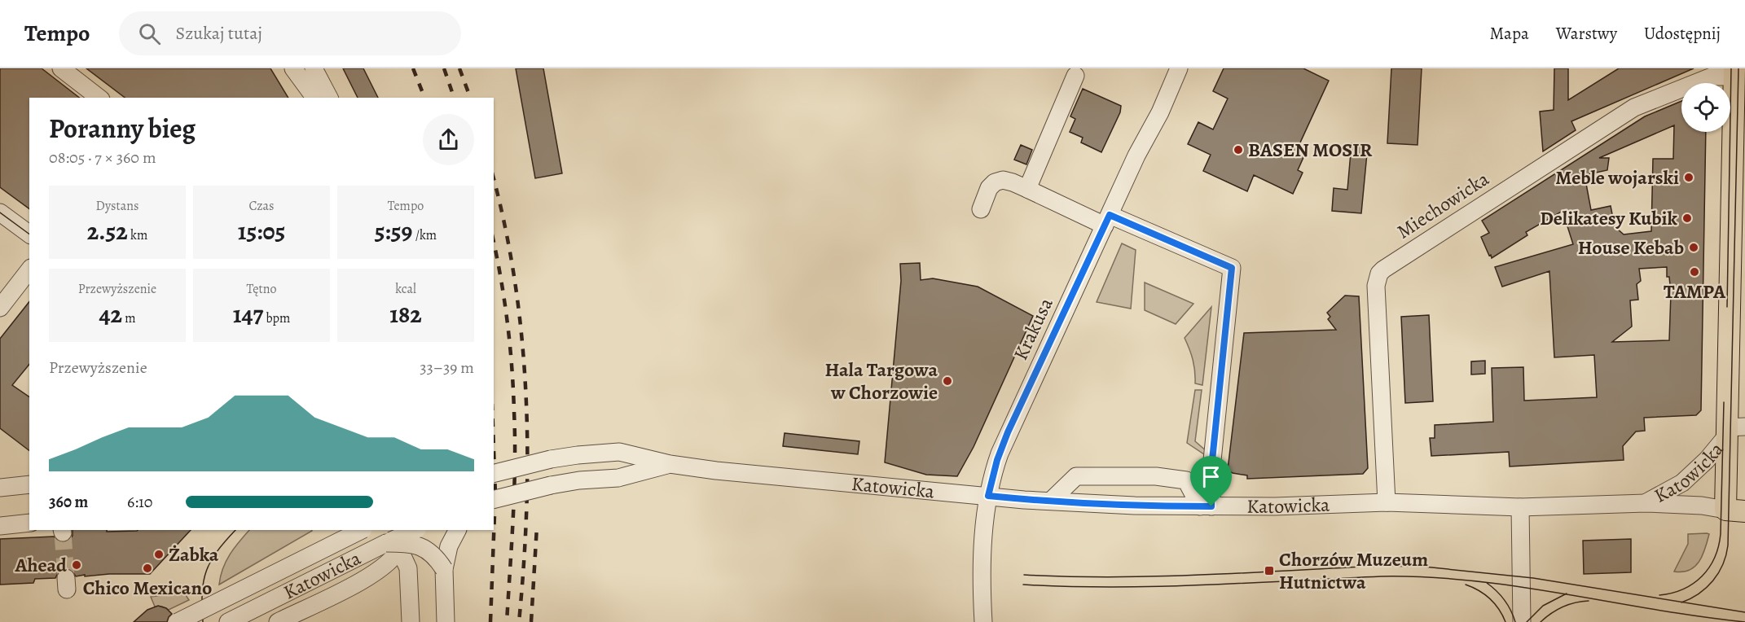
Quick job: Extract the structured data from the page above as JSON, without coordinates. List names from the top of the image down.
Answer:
{
  "streets": {
    "street": ["Miechowicka", "Krakusa", "Katowicka"]
  },
  "crossings": [
    ["Miechowicka", "Katowicka"],
    ["Krakusa", "Katowicka"]
  ],
  "places": {
    "other": [
      "BASEN MOSIR",
      "Meble wojarski",
      "Delikatesy Kubik",
      "House Kebab",
      "TAMPA",
      "Hala Targowa w Chorzowie",
      "Żabka",
      "Ahead",
      "Chico Mexicano"
    ],
    "transit": ["Chorzów Muzeum Hutnictwa"]
  },
  "page": {
    "header": "Tempo",
    "search": "Szukaj tutaj",
    "nav": ["Mapa", "Warstwy", "Udostępnij"],
    "heading": ["Poranny bieg", "08:05 · 7 × 360 m"],
    "stats": [
      ["Dystans", "2.52 km"],
      ["Czas", "15:05"],
      ["Tempo", "5:59 /km"],
      ["Przewyższenie", "42 m"],
      ["Tętno", "147 bpm"],
      ["kcal", "182"]
    ],
    "chart": ["Przewyższenie", "33–39 m"],
    "list": [
      {
        "name": "360 m",
        "note": "6:10"
      }
    ]
  }
}
